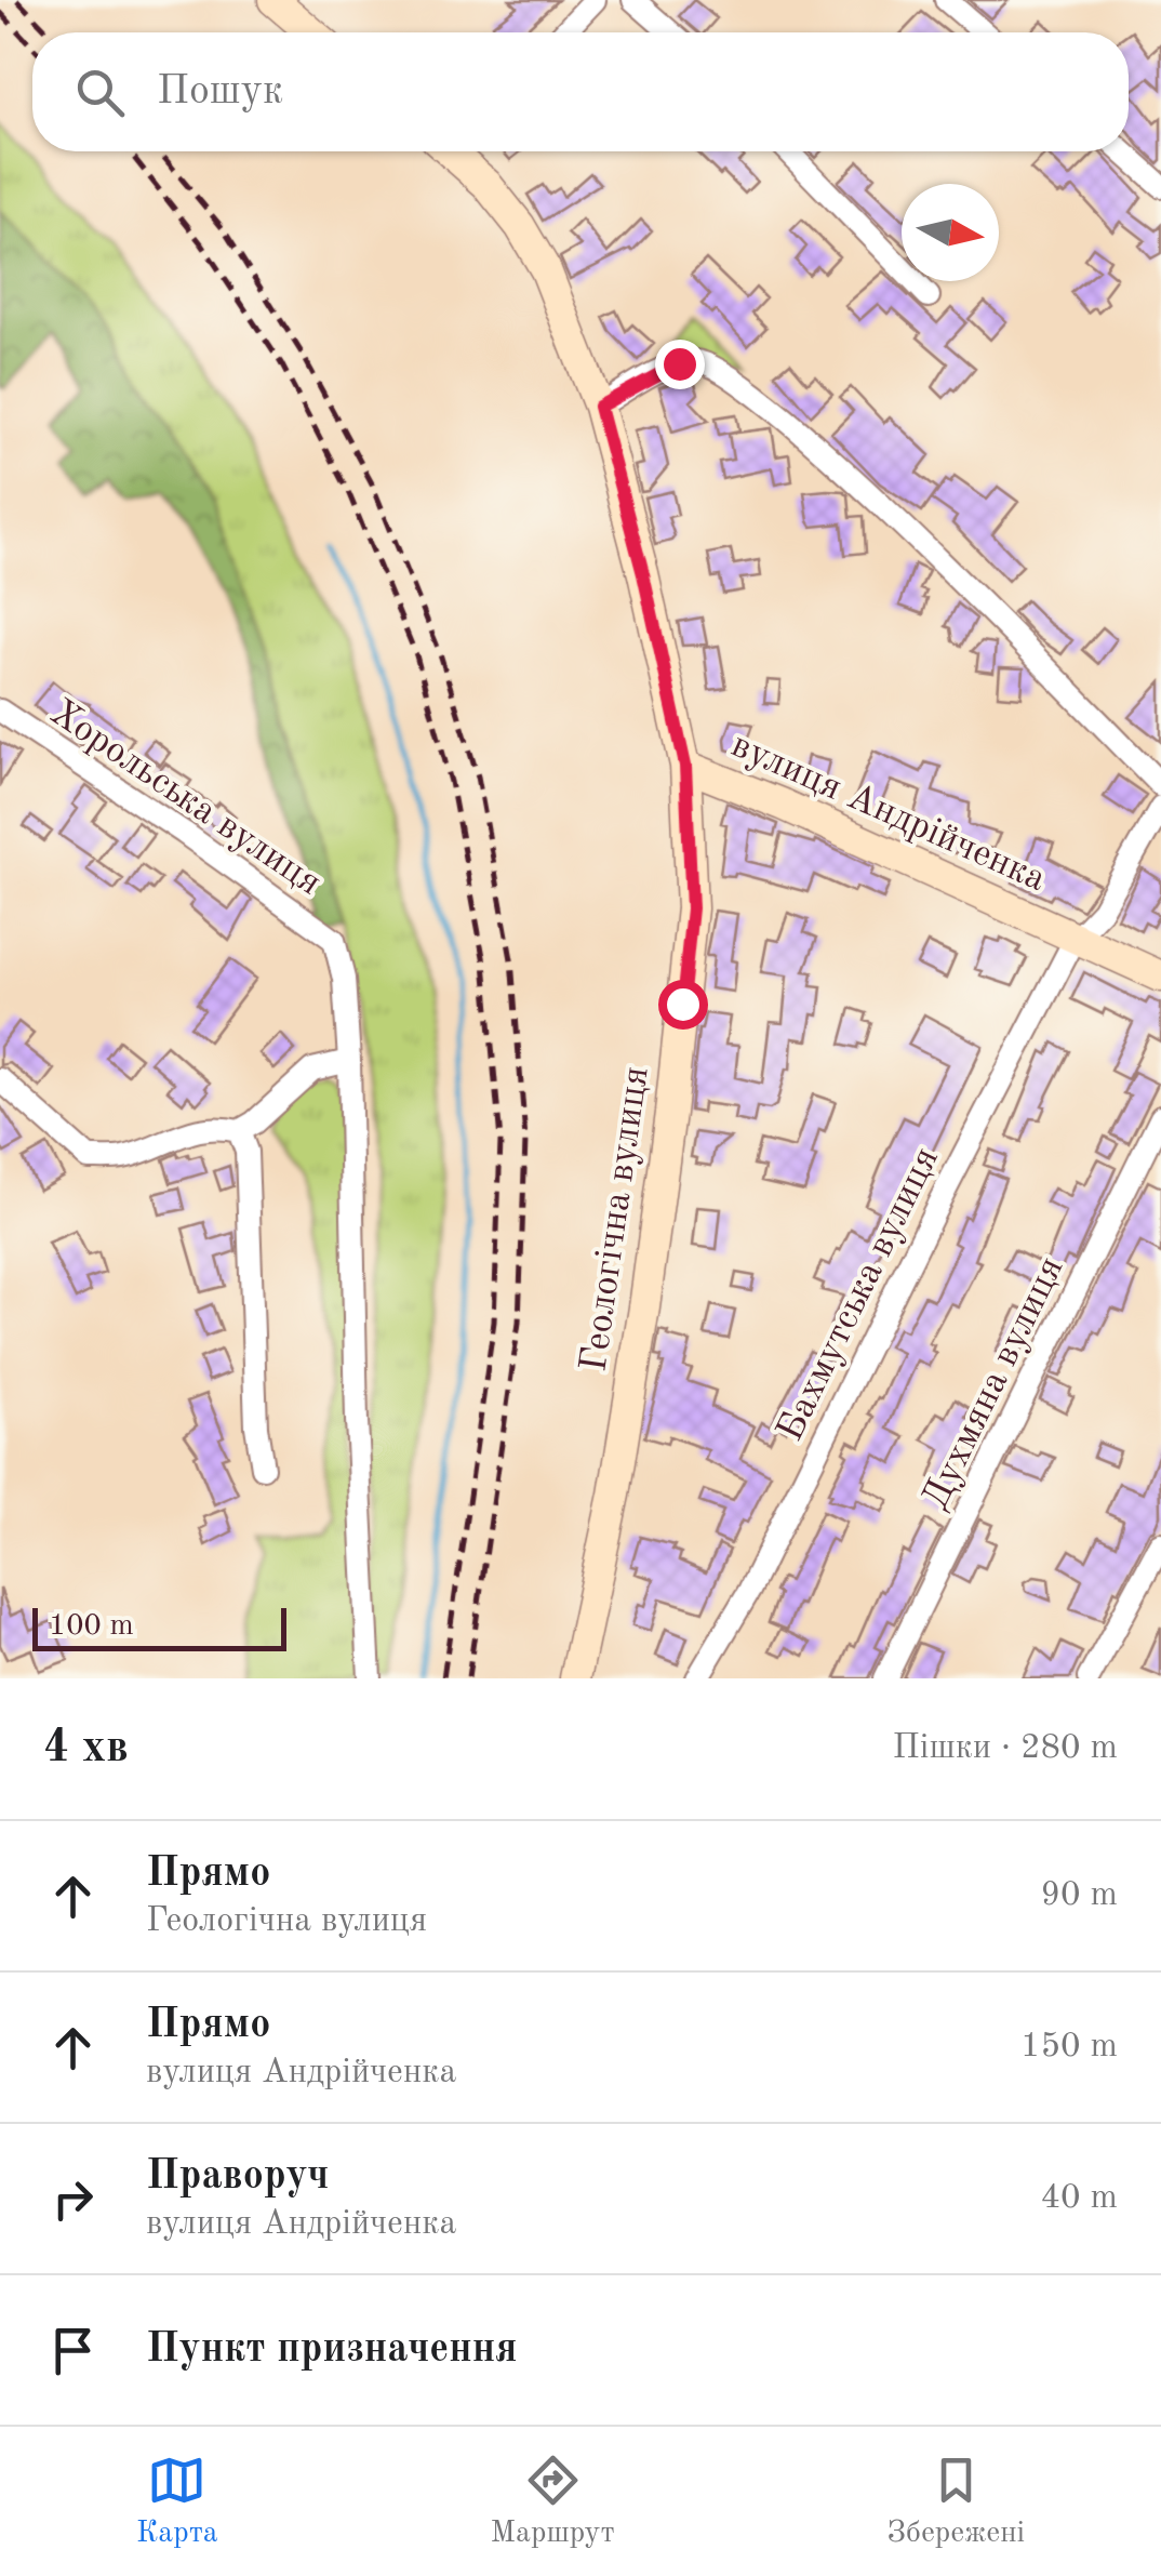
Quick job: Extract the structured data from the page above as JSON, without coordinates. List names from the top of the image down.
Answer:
{
  "streets": {
    "street": [
      "Хорольська вулиця",
      "вулиця Андрійченка",
      "Геологічна вулиця",
      "Бахмутська вулиця",
      "Духмяна вулиця"
    ]
  },
  "crossings": [
    ["вулиця Андрійченка", "Геологічна вулиця"],
    ["вулиця Андрійченка", "Бахмутська вулиця"]
  ],
  "scale_bar": "100 m",
  "north": "right",
  "page": {
    "search": "Пошук",
    "scale": "100 m",
    "heading": ["4 хв", "Пішки · 280 m"],
    "list": [
      ["Прямо", "Геологічна вулиця", "90 m"],
      ["Прямо", "вулиця Андрійченка", "150 m"],
      ["Праворуч", "вулиця Андрійченка", "40 m"],
      "Пункт призначення"
    ],
    "nav": ["Карта", "Маршрут", "Збережені"]
  }
}
